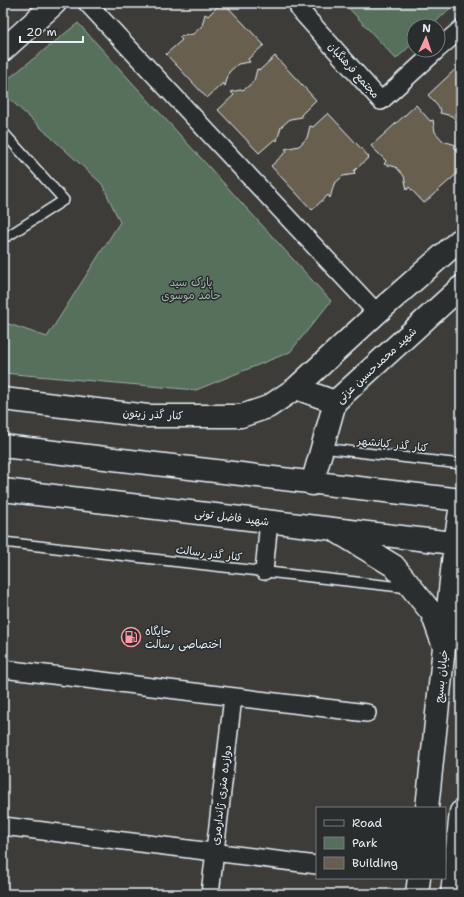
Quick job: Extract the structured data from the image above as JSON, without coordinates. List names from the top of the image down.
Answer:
{
  "streets": {
    "main road": [
      "شهید محمدحسین عزتی",
      "کنار گذر زیتون",
      "شهید فاضل تونی",
      "خیابان بسیج"
    ],
    "street": ["مجتمع فرهنگیان", "دوازده متری ژاندارمری"],
    "lane": ["کنار گذر کیانشهر", "کنار گذر رسالت"]
  },
  "crossings": [
    ["شهید محمدحسین عزتی", "کنار گذر کیانشهر"],
    ["شهید فاضل تونی", "خیابان بسیج"]
  ],
  "parks": ["پارک سید حامد موسوی"],
  "places": {
    "fuel station": ["جایگاه اختصاصی رسالت"]
  },
  "legend": ["Road", "Park", "Building"],
  "scale_bar": "20 m",
  "north": "top"
}
